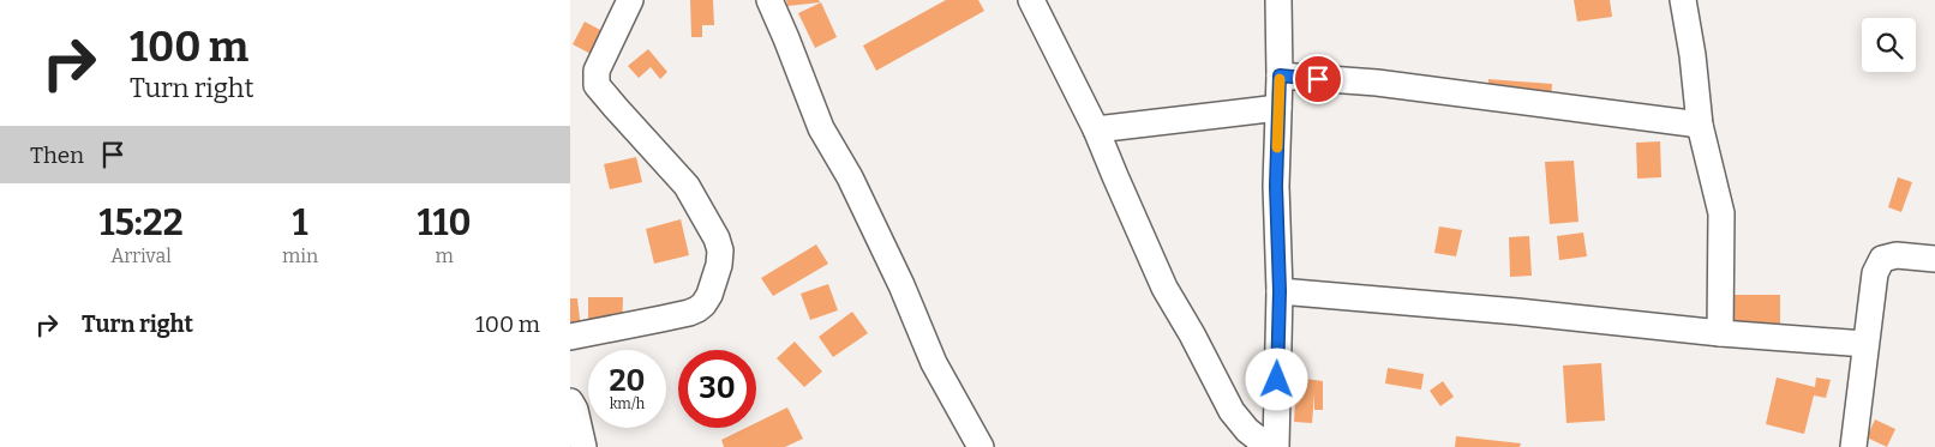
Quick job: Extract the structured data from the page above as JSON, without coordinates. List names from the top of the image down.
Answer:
{
  "page": {
    "turn": ["100 m", "Turn right"],
    "then": "Then",
    "eta": [
      "15:22",
      "Arrival",
      "1",
      "min",
      "110",
      "m"
    ],
    "list": [
      {
        "name": "Turn right",
        "value": "100 m"
      }
    ],
    "speed": "20 km/h",
    "limit": "30"
  }
}
